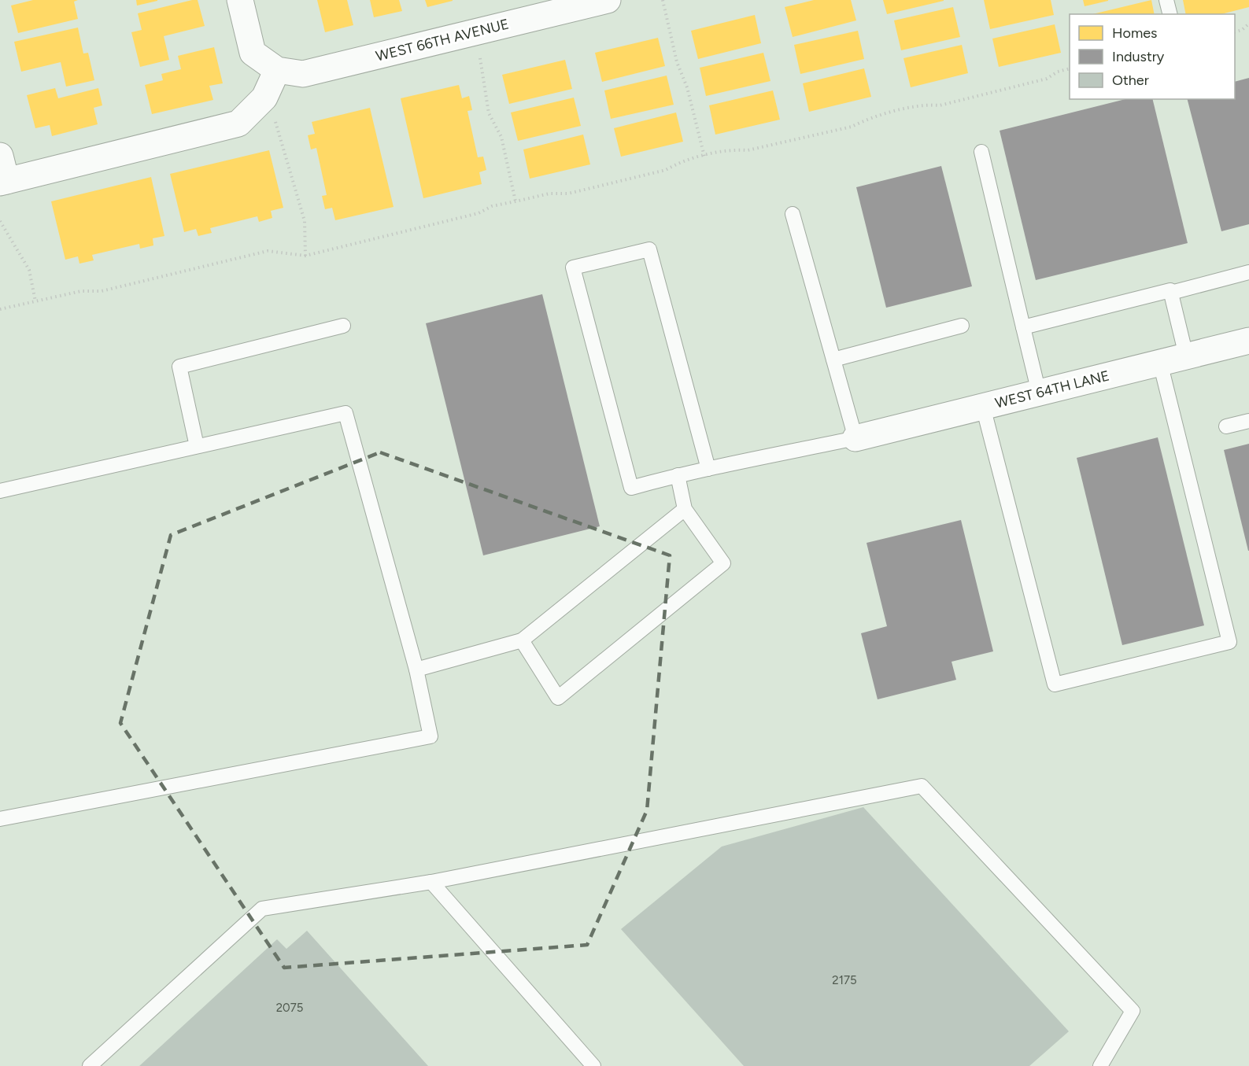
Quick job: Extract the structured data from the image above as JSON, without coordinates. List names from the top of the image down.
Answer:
{
  "streets": {
    "street": ["WEST 66TH AVENUE", "WEST 64TH LANE"]
  },
  "house_numbers": ["2175", "2075"],
  "legend": ["Homes", "Industry", "Other"]
}
